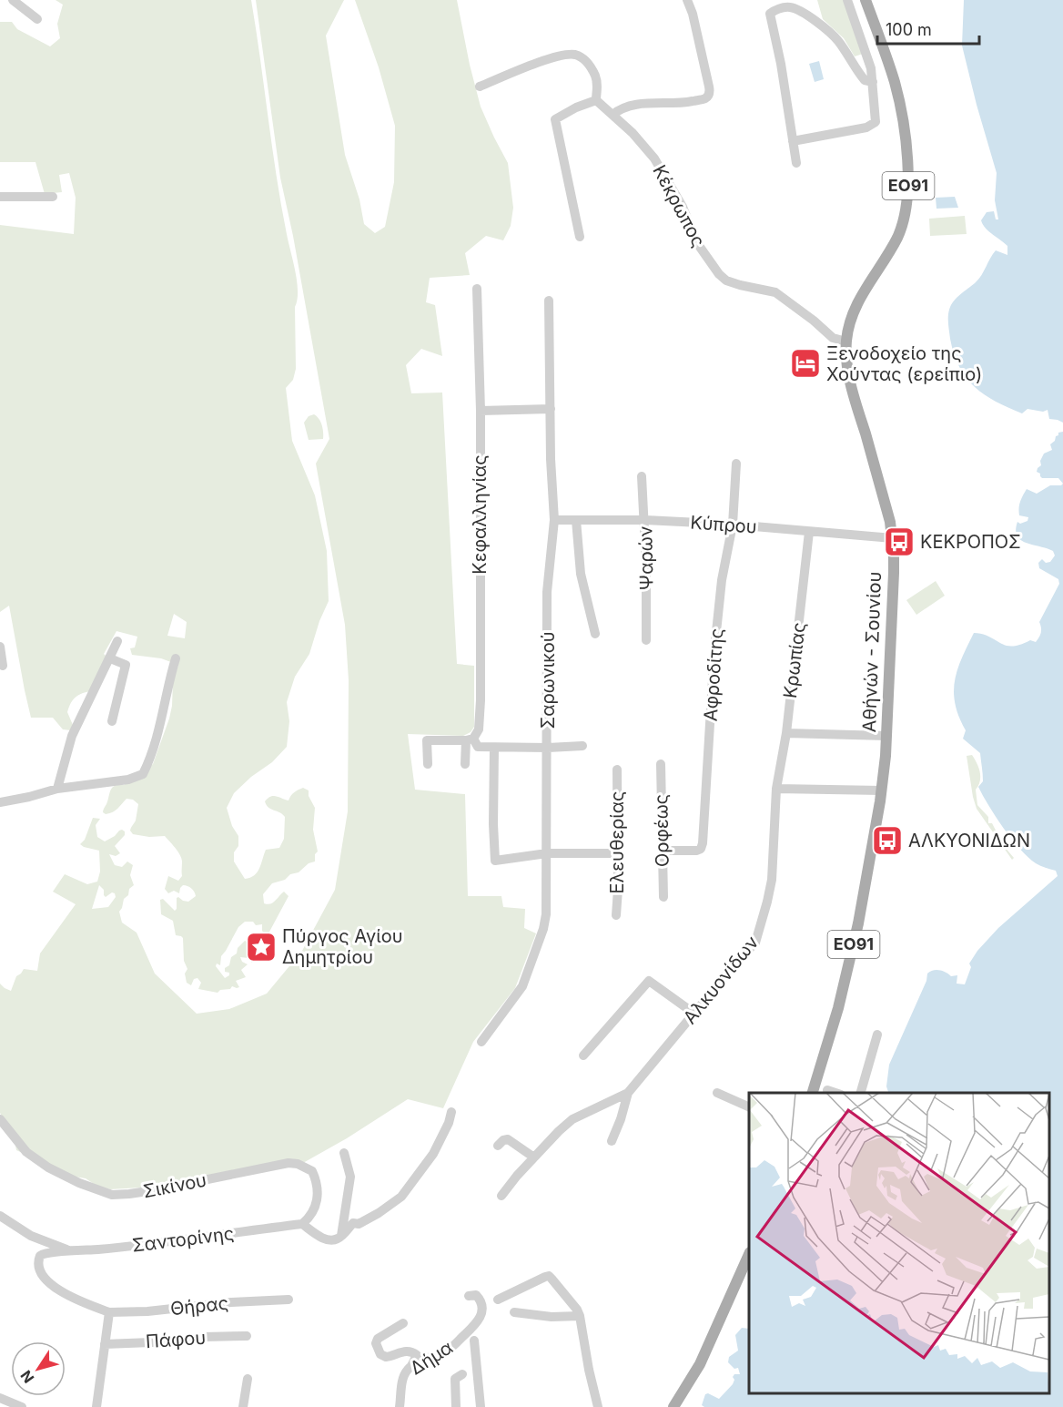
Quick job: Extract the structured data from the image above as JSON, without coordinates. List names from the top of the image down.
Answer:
{
  "streets": {
    "main road": ["ΕΟ91", "Αθήνών - Σουνίου"],
    "street": [
      "Κέκρωπος",
      "Κεφαλληνίας",
      "Κύπρου",
      "Ψαρών",
      "Κρωπίας",
      "Αφροδίτης",
      "Σαρωνικού",
      "Ορφέως",
      "Ελευθερίας",
      "Αλκυονίδων",
      "Σικίνου",
      "Σαντορίνης",
      "Θήρας",
      "Πάφου",
      "Δήμα"
    ]
  },
  "crossings": [
    ["Κέκρωπος", "Αθήνών - Σουνίου"],
    ["Κύπρου", "Ψαρών"],
    ["Κύπρου", "Αθήνών - Σουνίου"],
    ["Κύπρου", "Κρωπίας"],
    ["Κύπρου", "Αφροδίτης"],
    ["Κύπρου", "Σαρωνικού"],
    ["Κρωπίας", "Αλκυονίδων"],
    ["Αφροδίτης", "Ορφέως"],
    ["Σικίνου", "Σαντορίνης"],
    ["Σαντορίνης", "Θήρας"]
  ],
  "places": {
    "hotel": ["Ξενοδοχείο της Χούντας (ερείπιο)"],
    "bus stop": ["ΚΕΚΡΟΠΟΣ", "ΑΛΚΥΟΝΙΔΩΝ"],
    "place": ["Πύργος Αγίου Δημητρίου"]
  },
  "scale_bar": "100 m",
  "north": "bottom left"
}
